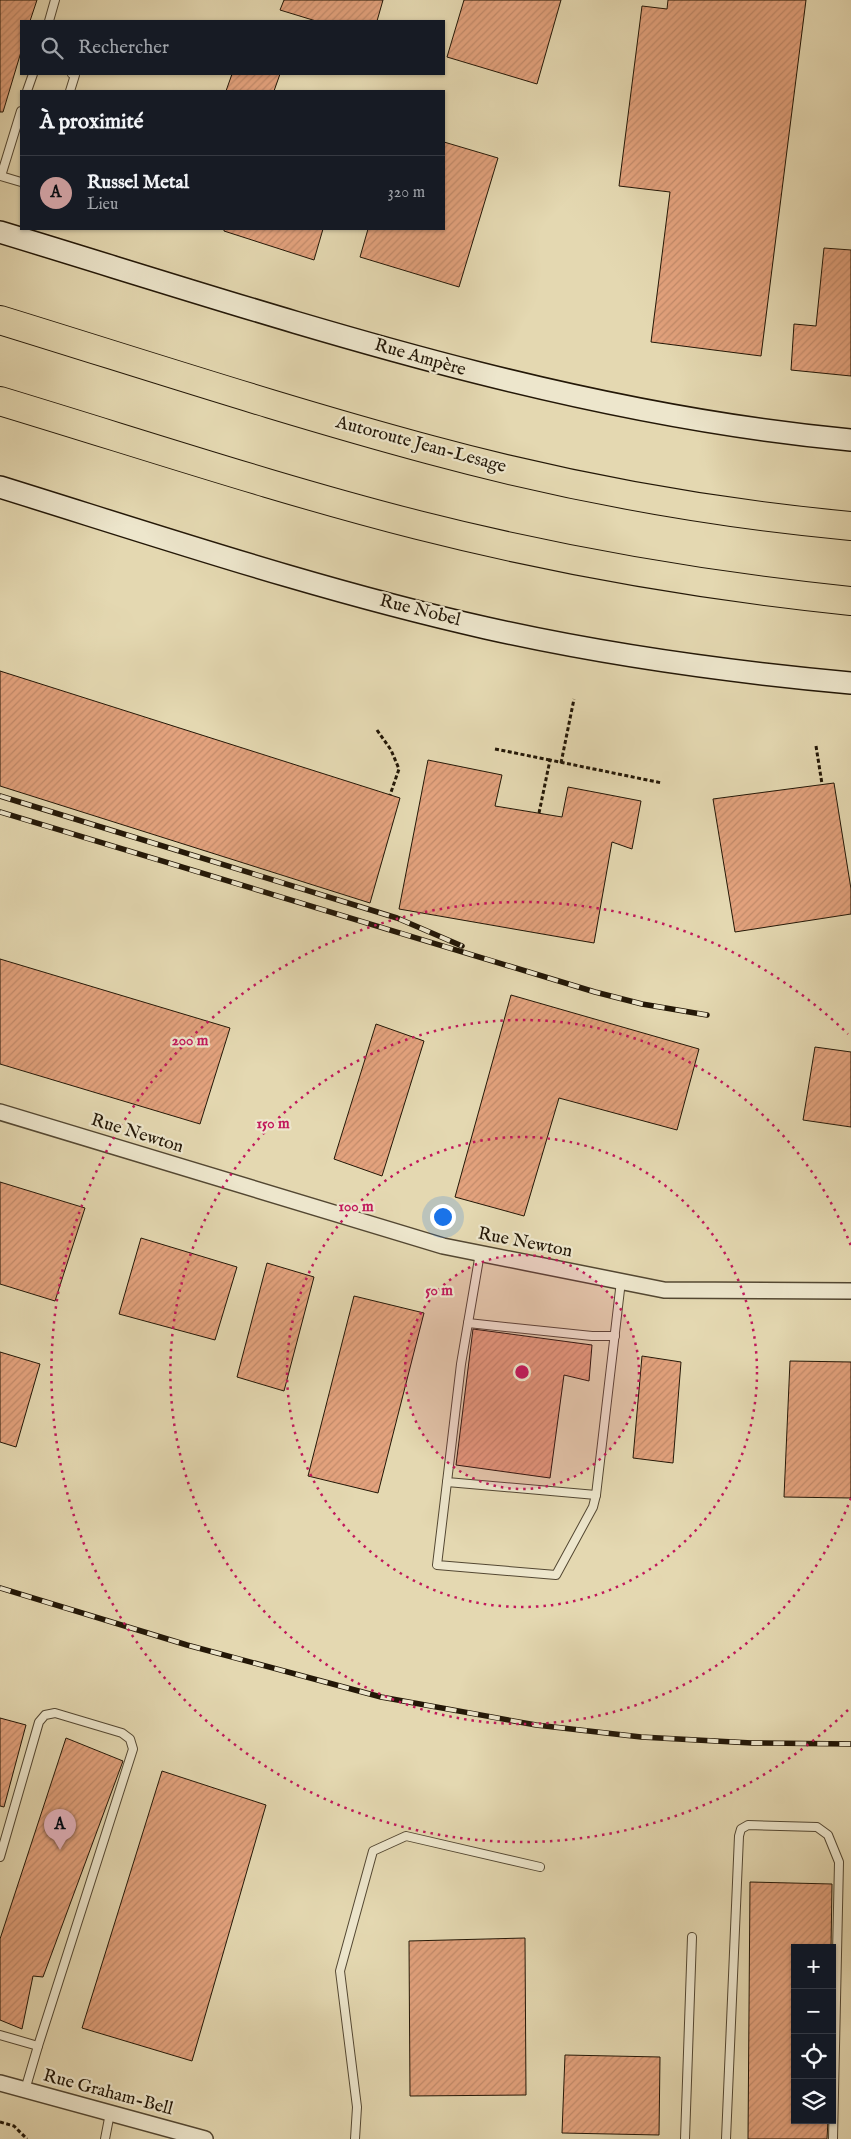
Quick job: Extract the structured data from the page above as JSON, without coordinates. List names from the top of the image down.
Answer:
{
  "streets": {
    "highway": ["Autoroute Jean-Lesage"],
    "street": [
      "Rue Ampère",
      "Rue Nobel",
      "Rue Newton",
      "Rue Graham-Bell"
    ]
  },
  "page": {
    "search": "Rechercher",
    "heading": "À proximité",
    "list": [
      {
        "mark": "A",
        "name": "Russel Metal",
        "note": "Lieu",
        "value": "320 m"
      }
    ],
    "pins": "A",
    "map_buttons": ["+", "−"]
  },
  "rings": [
    "200 m",
    "150 m",
    "100 m",
    "50 m"
  ]
}
